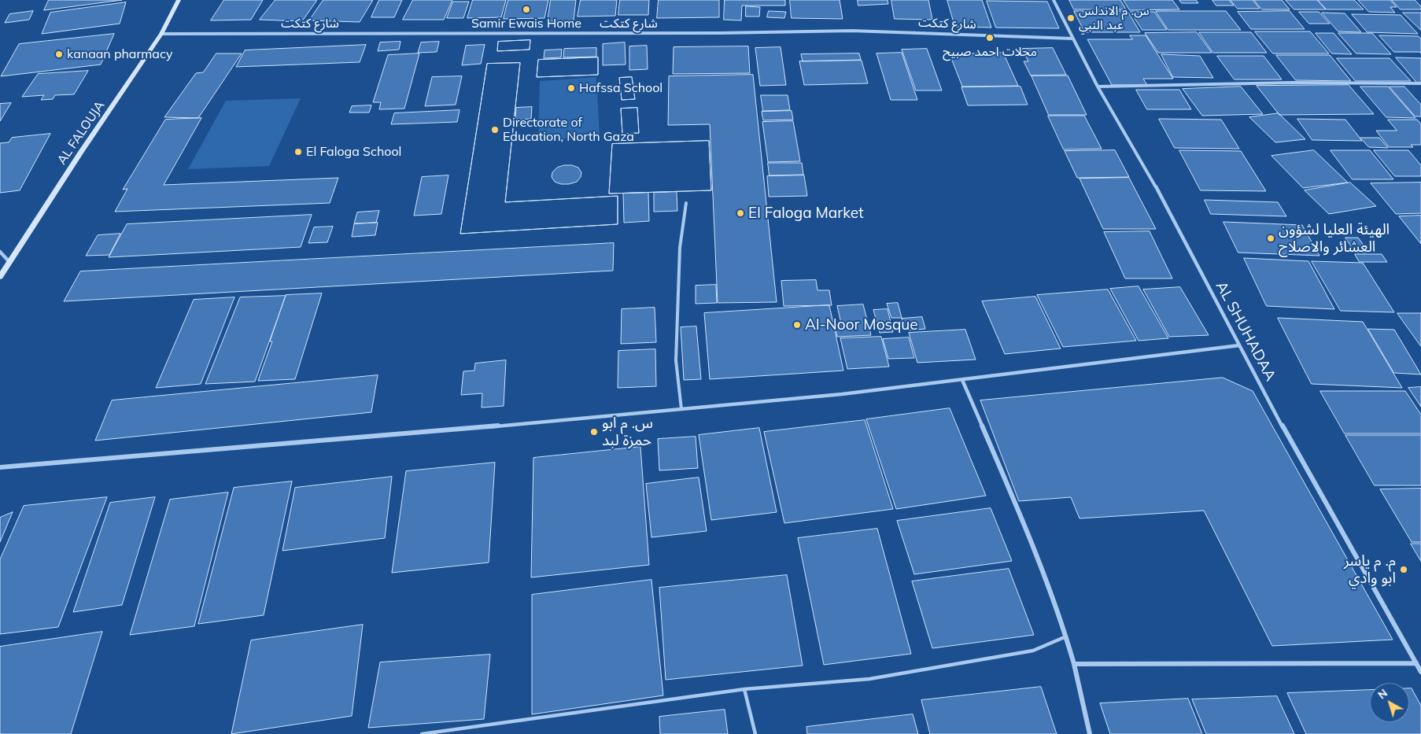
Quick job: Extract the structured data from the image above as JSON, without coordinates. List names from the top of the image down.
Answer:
{
  "streets": {
    "main road": ["AL FALOUJA"],
    "street": ["شارع كتكت", "AL SHUHADAA"]
  },
  "crossings": [
    ["شارع كتكت", "AL FALOUJA"],
    ["شارع كتكت", "AL SHUHADAA"]
  ],
  "places": [
    "Samir Ewais Home",
    "س. م الاندلس عبد النبي",
    "محلات احمد صبيح",
    "kanaan pharmacy",
    "Hafssa School",
    "Directorate of Education, North Gaza",
    "El Faloga School",
    "El Faloga Market",
    "الهيئة العليا لشؤون العشائر والاصلاح",
    "Al-Noor Mosque",
    "س. م ابو حمزة لبد",
    "م. م ياسر ابو وادي"
  ],
  "north": "top left"
}
